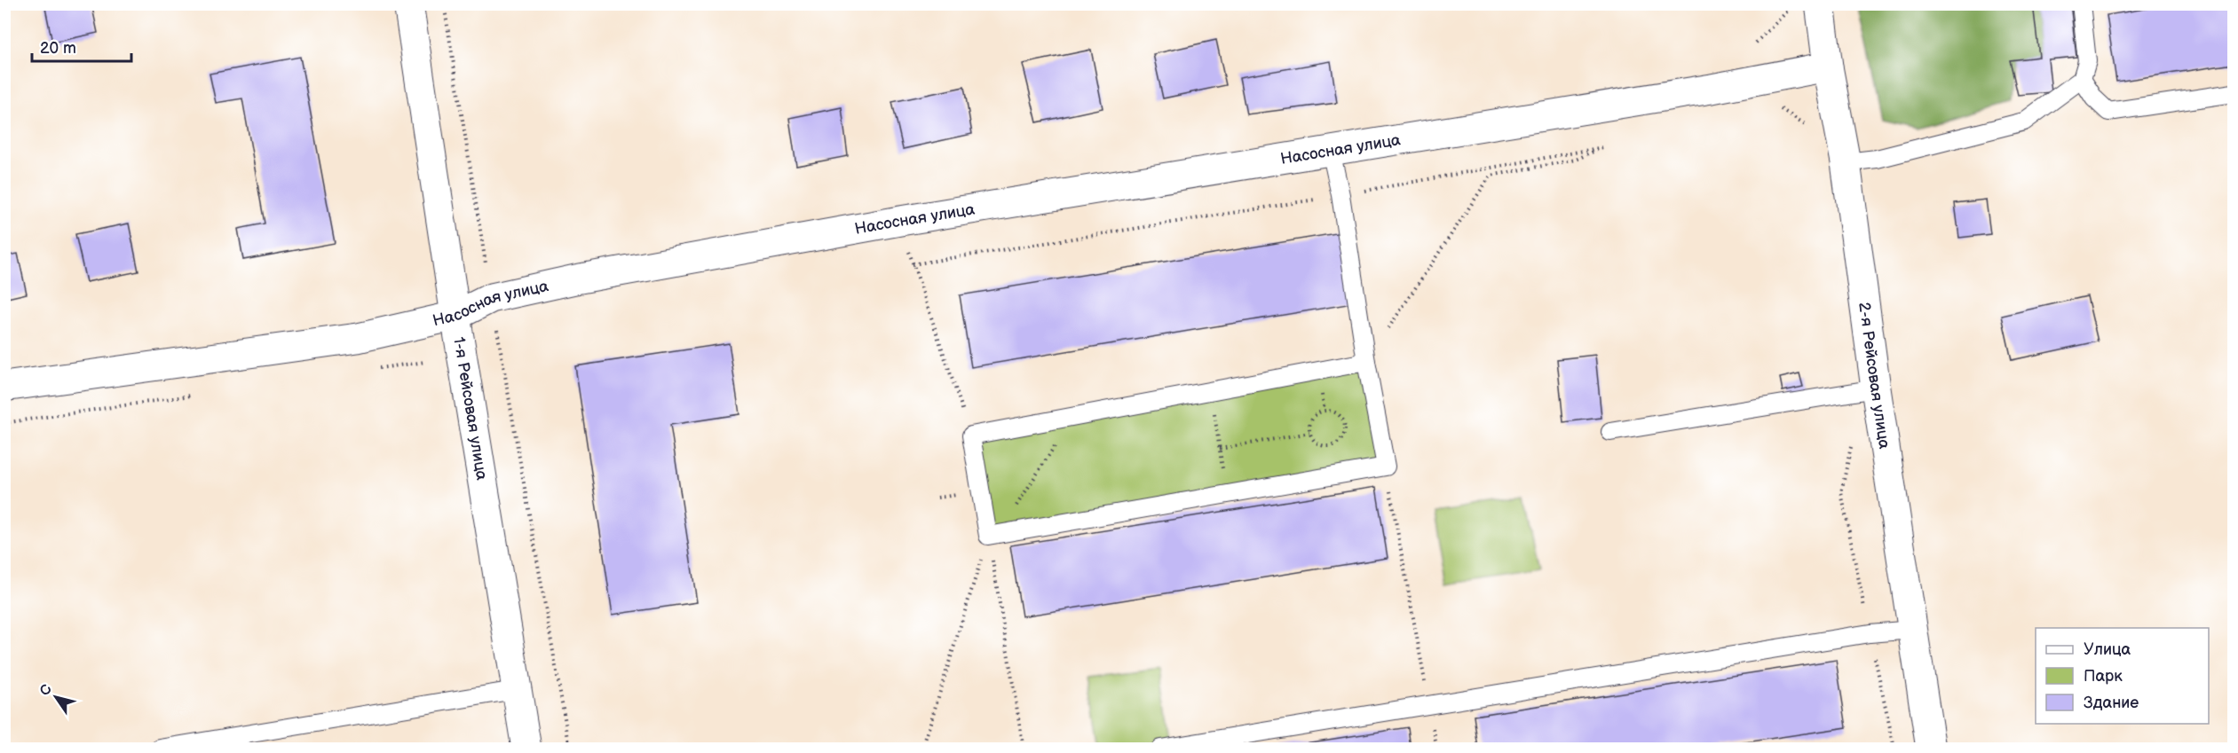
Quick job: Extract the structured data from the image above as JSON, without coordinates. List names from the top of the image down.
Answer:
{
  "streets": {
    "street": ["Насосная улица", "2-я Рейсовая улица", "1-я Рейсовая улица"]
  },
  "crossings": [
    ["Насосная улица", "2-я Рейсовая улица"],
    ["Насосная улица", "1-я Рейсовая улица"]
  ],
  "legend": ["Улица", "Парк", "Здание"],
  "scale_bar": "20 m",
  "north": "top left"
}
